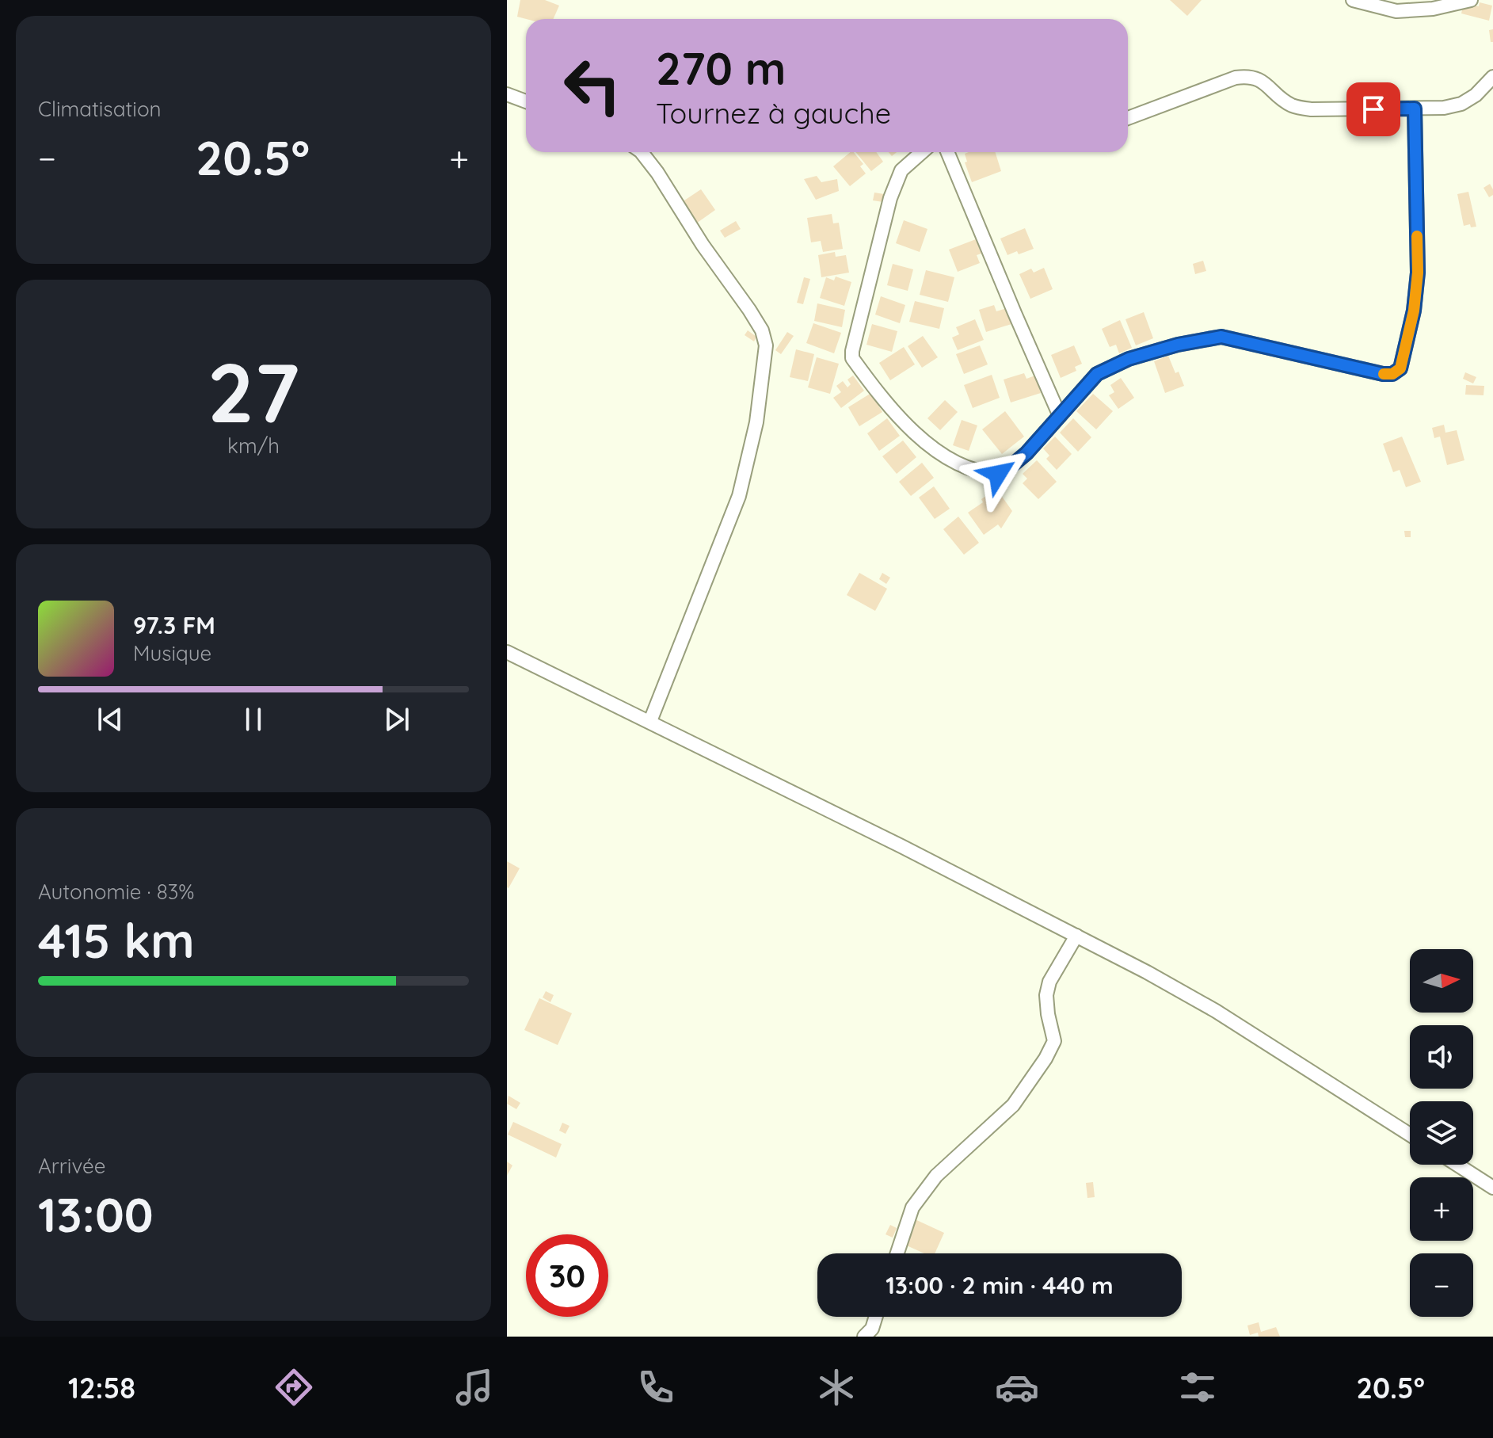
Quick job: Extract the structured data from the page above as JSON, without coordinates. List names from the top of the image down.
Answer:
{
  "north": "right",
  "page": {
    "tile": [
      "Climatisation",
      ["27", "km/h"],
      ["Autonomie · 83%", "415 km"],
      ["Arrivée", "13:00"]
    ],
    "turn": ["270 m", "Tournez à gauche"],
    "heat": ["−", "20.5°", "+"],
    "song": ["97.3 FM", "Musique"],
    "map_buttons": ["+", "−"],
    "limit": "30",
    "trip": "13:00 · 2 min · 440 m",
    "tabs": ["12:58", "20.5°"]
  }
}
